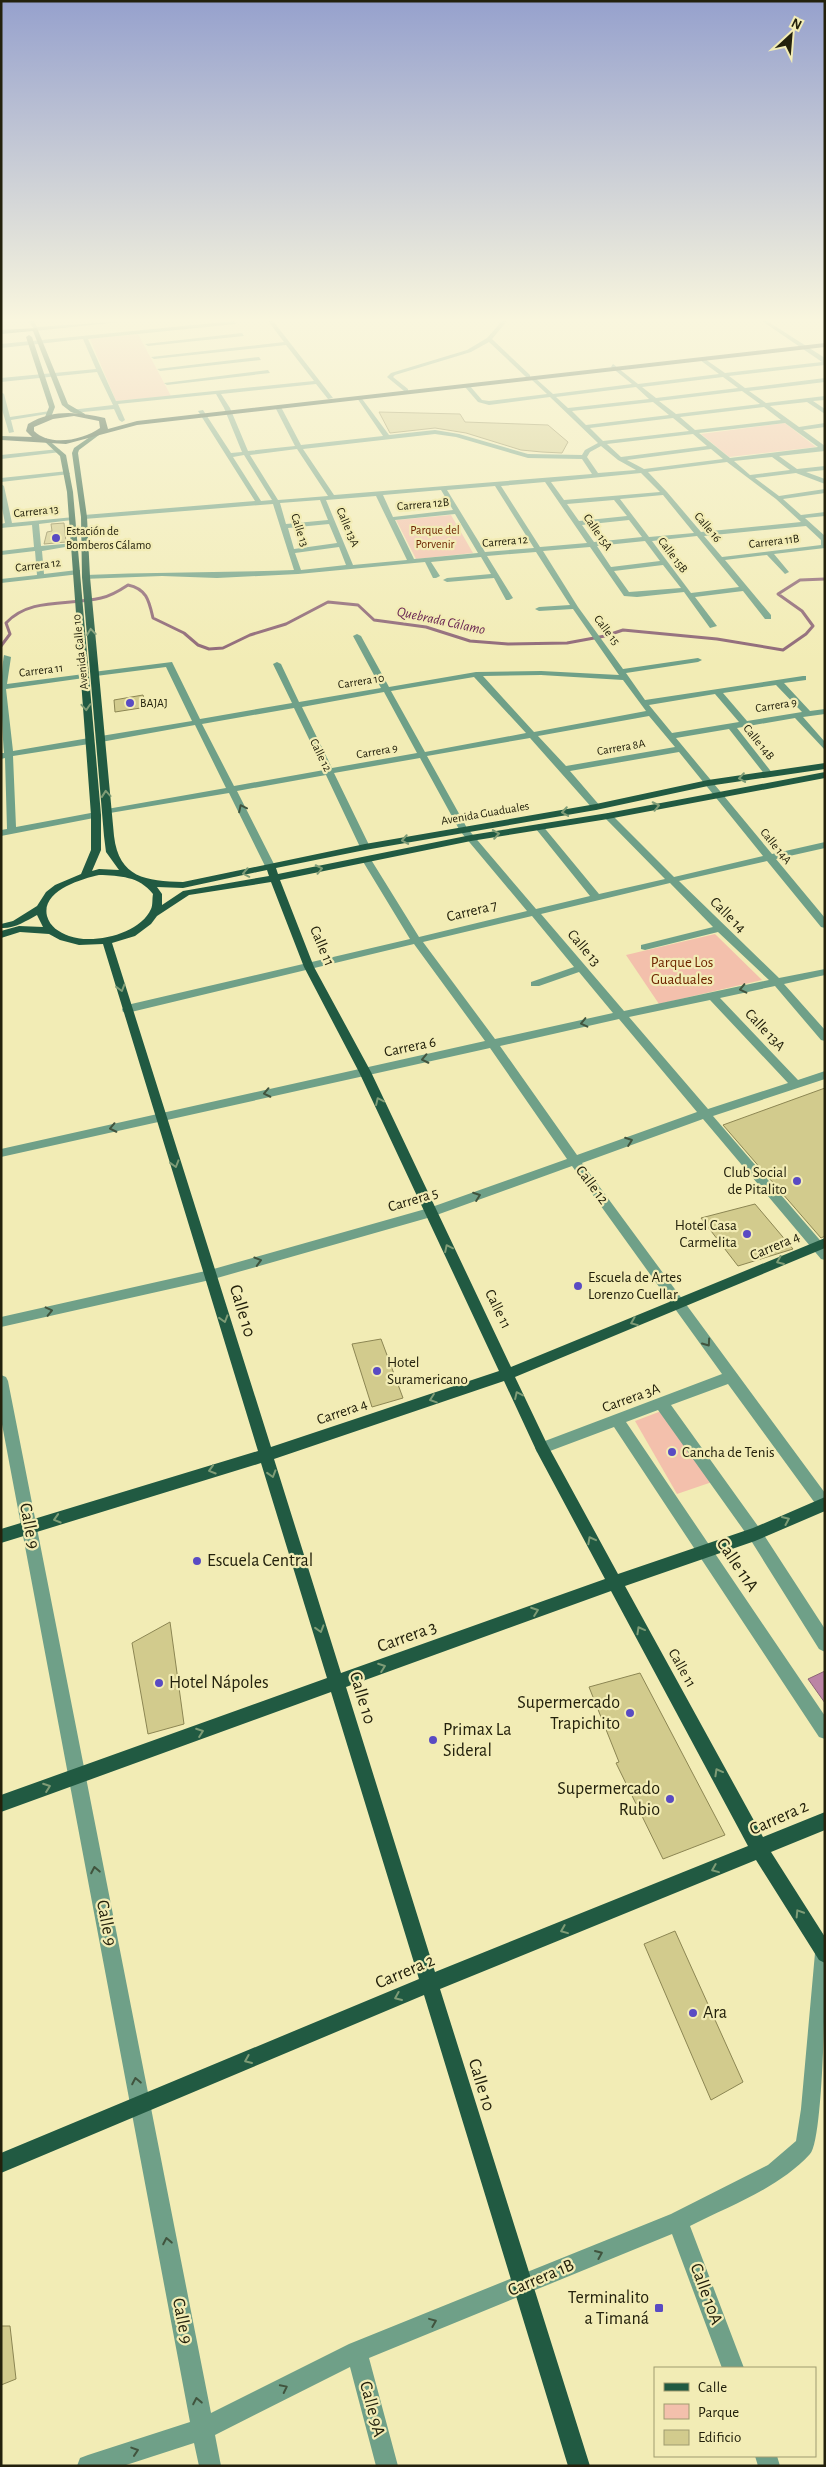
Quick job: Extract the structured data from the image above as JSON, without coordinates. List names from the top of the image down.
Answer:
{
  "streets": {
    "main road": [
      "Avenida Calle 10",
      "Avenida Guaduales",
      "Calle 11",
      "Carrera 4",
      "Calle 10",
      "Carrera 3",
      "Carrera 2"
    ],
    "street": [
      "Carrera 12B",
      "Carrera 13",
      "Calle 13A",
      "Calle 16",
      "Calle 13",
      "Calle 15A",
      "Carrera 12",
      "Carrera 11B",
      "Calle 15B",
      "Calle 15",
      "Carrera 11",
      "Carrera 10",
      "Carrera 9",
      "Calle 14B",
      "Carrera 8A",
      "Calle 12",
      "Calle 14A",
      "Carrera 7",
      "Calle 14",
      "Carrera 6",
      "Carrera 5",
      "Carrera 3A",
      "Calle 9",
      "Calle 11A",
      "Carrera 1B",
      "Calle 10A",
      "Calle 9A"
    ]
  },
  "crossings": [
    ["Carrera 13", "Avenida Calle 10"],
    ["Calle 13A", "Carrera 12"],
    ["Calle 13A", "Carrera 6"],
    ["Calle 13A", "Carrera 5"],
    ["Calle 16", "Carrera 12"],
    ["Calle 16", "Carrera 11B"],
    ["Calle 13", "Carrera 12"],
    ["Calle 13", "Carrera 10"],
    ["Calle 13", "Carrera 9"],
    ["Calle 13", "Avenida Guaduales"],
    ["Calle 13", "Carrera 7"],
    ["Calle 13", "Carrera 6"],
    ["Calle 13", "Carrera 5"],
    ["Calle 13", "Carrera 4"],
    ["Calle 15A", "Carrera 12"],
    ["Calle 15A", "Calle 15B"],
    ["Carrera 12", "Calle 15B"],
    ["Carrera 12", "Calle 15"],
    ["Carrera 12", "Avenida Calle 10"],
    ["Calle 15", "Carrera 10"],
    ["Calle 15", "Carrera 9"],
    ["Calle 15", "Carrera 8A"],
    ["Calle 15", "Avenida Guaduales"],
    ["Calle 15", "Calle 14A"],
    ["Avenida Calle 10", "Carrera 11"],
    ["Avenida Calle 10", "Carrera 10"],
    ["Avenida Calle 10", "Carrera 9"],
    ["Avenida Calle 10", "Avenida Guaduales"],
    ["Avenida Calle 10", "Calle 11"],
    ["Avenida Calle 10", "Calle 10"],
    ["Carrera 10", "Calle 12"],
    ["Carrera 10", "Calle 11"],
    ["Carrera 9", "Calle 14B"],
    ["Carrera 9", "Calle 12"],
    ["Carrera 9", "Calle 11"],
    ["Calle 14B", "Avenida Guaduales"],
    ["Calle 12", "Avenida Guaduales"],
    ["Calle 12", "Carrera 7"],
    ["Calle 12", "Carrera 6"],
    ["Calle 12", "Carrera 5"],
    ["Calle 12", "Carrera 4"],
    ["Calle 12", "Carrera 3A"],
    ["Calle 12", "Carrera 3"],
    ["Avenida Guaduales", "Calle 14A"],
    ["Avenida Guaduales", "Calle 14"],
    ["Avenida Guaduales", "Calle 11"],
    ["Avenida Guaduales", "Calle 10"],
    ["Calle 14A", "Carrera 7"],
    ["Carrera 7", "Calle 14"],
    ["Carrera 7", "Calle 11"],
    ["Carrera 7", "Calle 10"],
    ["Calle 14", "Carrera 6"],
    ["Calle 11", "Carrera 6"],
    ["Calle 11", "Carrera 5"],
    ["Calle 11", "Carrera 4"],
    ["Calle 11", "Carrera 3A"],
    ["Calle 11", "Carrera 3"],
    ["Calle 11", "Carrera 2"],
    ["Calle 11", "Carrera 1B"],
    ["Carrera 6", "Calle 10"],
    ["Carrera 5", "Calle 10"],
    ["Carrera 4", "Calle 10"],
    ["Carrera 4", "Calle 9"],
    ["Calle 10", "Carrera 3"],
    ["Calle 10", "Carrera 2"],
    ["Calle 10", "Carrera 1B"],
    ["Carrera 3A", "Calle 11A"],
    ["Calle 9", "Carrera 3"],
    ["Calle 9", "Carrera 2"],
    ["Calle 9", "Carrera 1B"],
    ["Calle 11A", "Carrera 3"],
    ["Carrera 1B", "Calle 10A"],
    ["Carrera 1B", "Calle 9A"]
  ],
  "one_way": [
    "Calle 11",
    "Carrera 6",
    "Carrera 5",
    "Carrera 4",
    "Calle 10",
    "Calle 9",
    "Carrera 3",
    "Carrera 2",
    "Carrera 1B"
  ],
  "water": ["Quebrada Cálamo"],
  "parks": ["Parque del Porvenir", "Parque Los Guaduales"],
  "places": {
    "other": [
      "Estación de Bomberos Cálamo",
      "BAJAJ",
      "Club Social de Pitalito",
      "Hotel Casa Carmelita",
      "Escuela de Artes Lorenzo Cuellar",
      "Hotel Suramericano",
      "Cancha de Tenis",
      "Escuela Central",
      "Hotel Nápoles",
      "Supermercado Trapichito",
      "Primax La Sideral",
      "Supermercado Rubio",
      "Ara"
    ],
    "transit": ["Terminalito a Timaná"]
  },
  "legend": ["Calle", "Parque", "Edificio"],
  "north": "top right"
}
